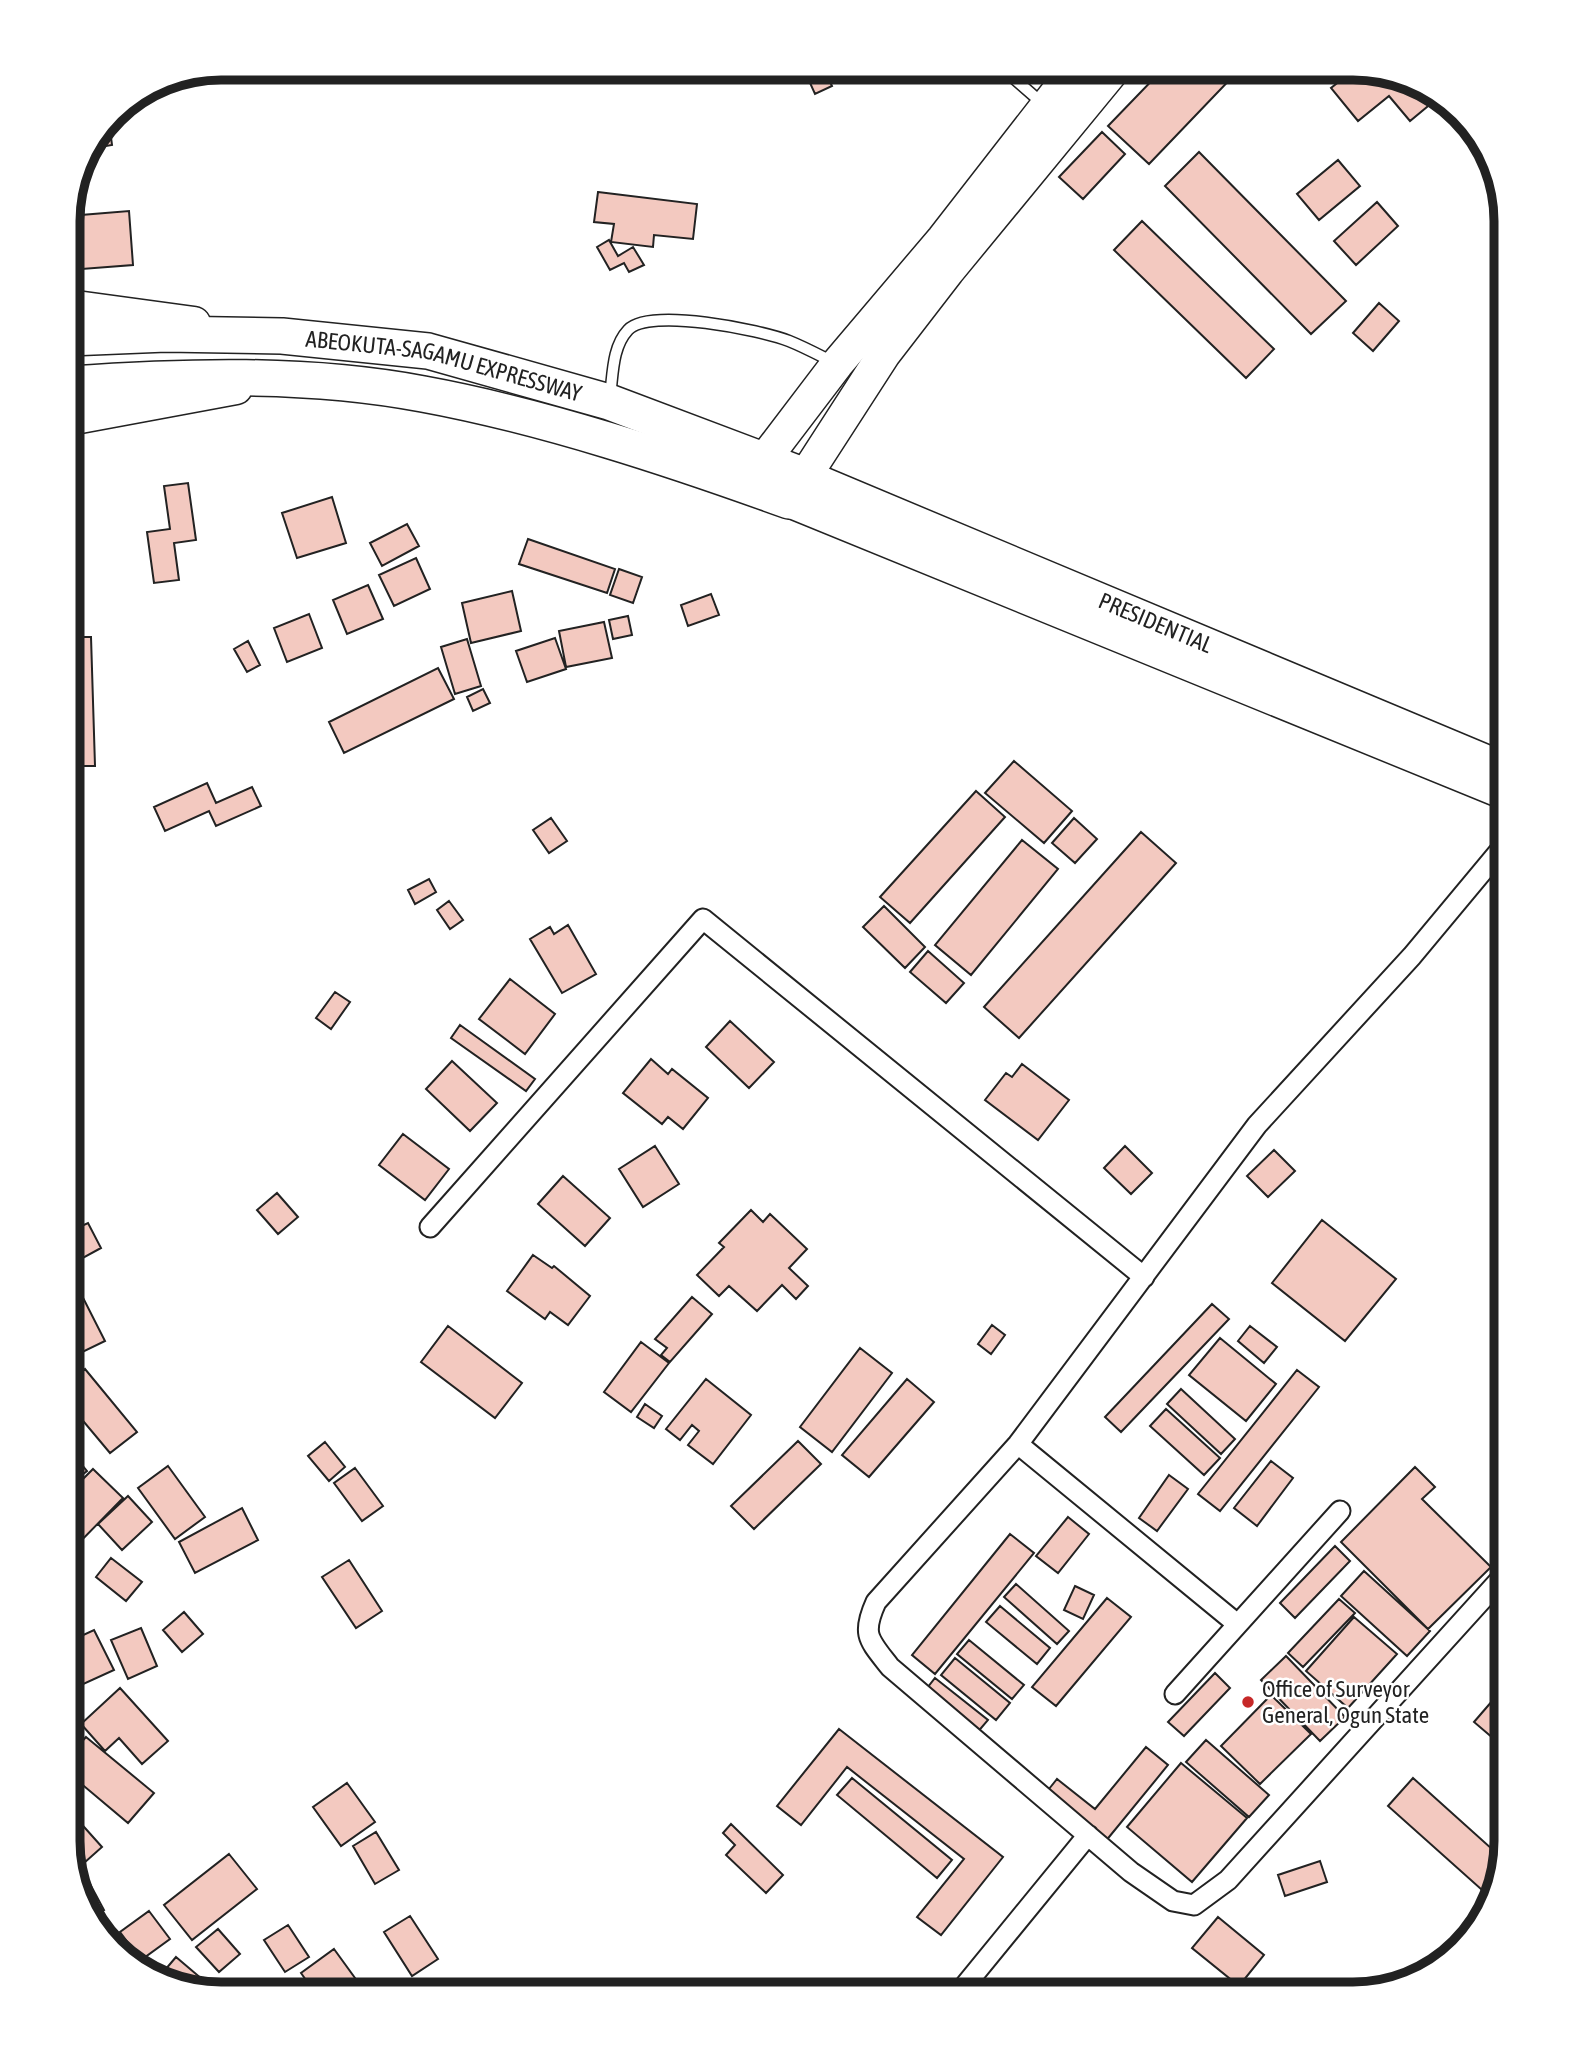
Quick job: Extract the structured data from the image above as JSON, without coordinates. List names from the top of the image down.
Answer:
{
  "streets": {
    "highway": ["ABEOKUTA-SAGAMU EXPRESSWAY"],
    "main road": ["PRESIDENTIAL"]
  },
  "crossings": [
    ["ABEOKUTA-SAGAMU EXPRESSWAY", "PRESIDENTIAL"]
  ],
  "places": ["Office of Surveyor General, Ogun State"]
}
